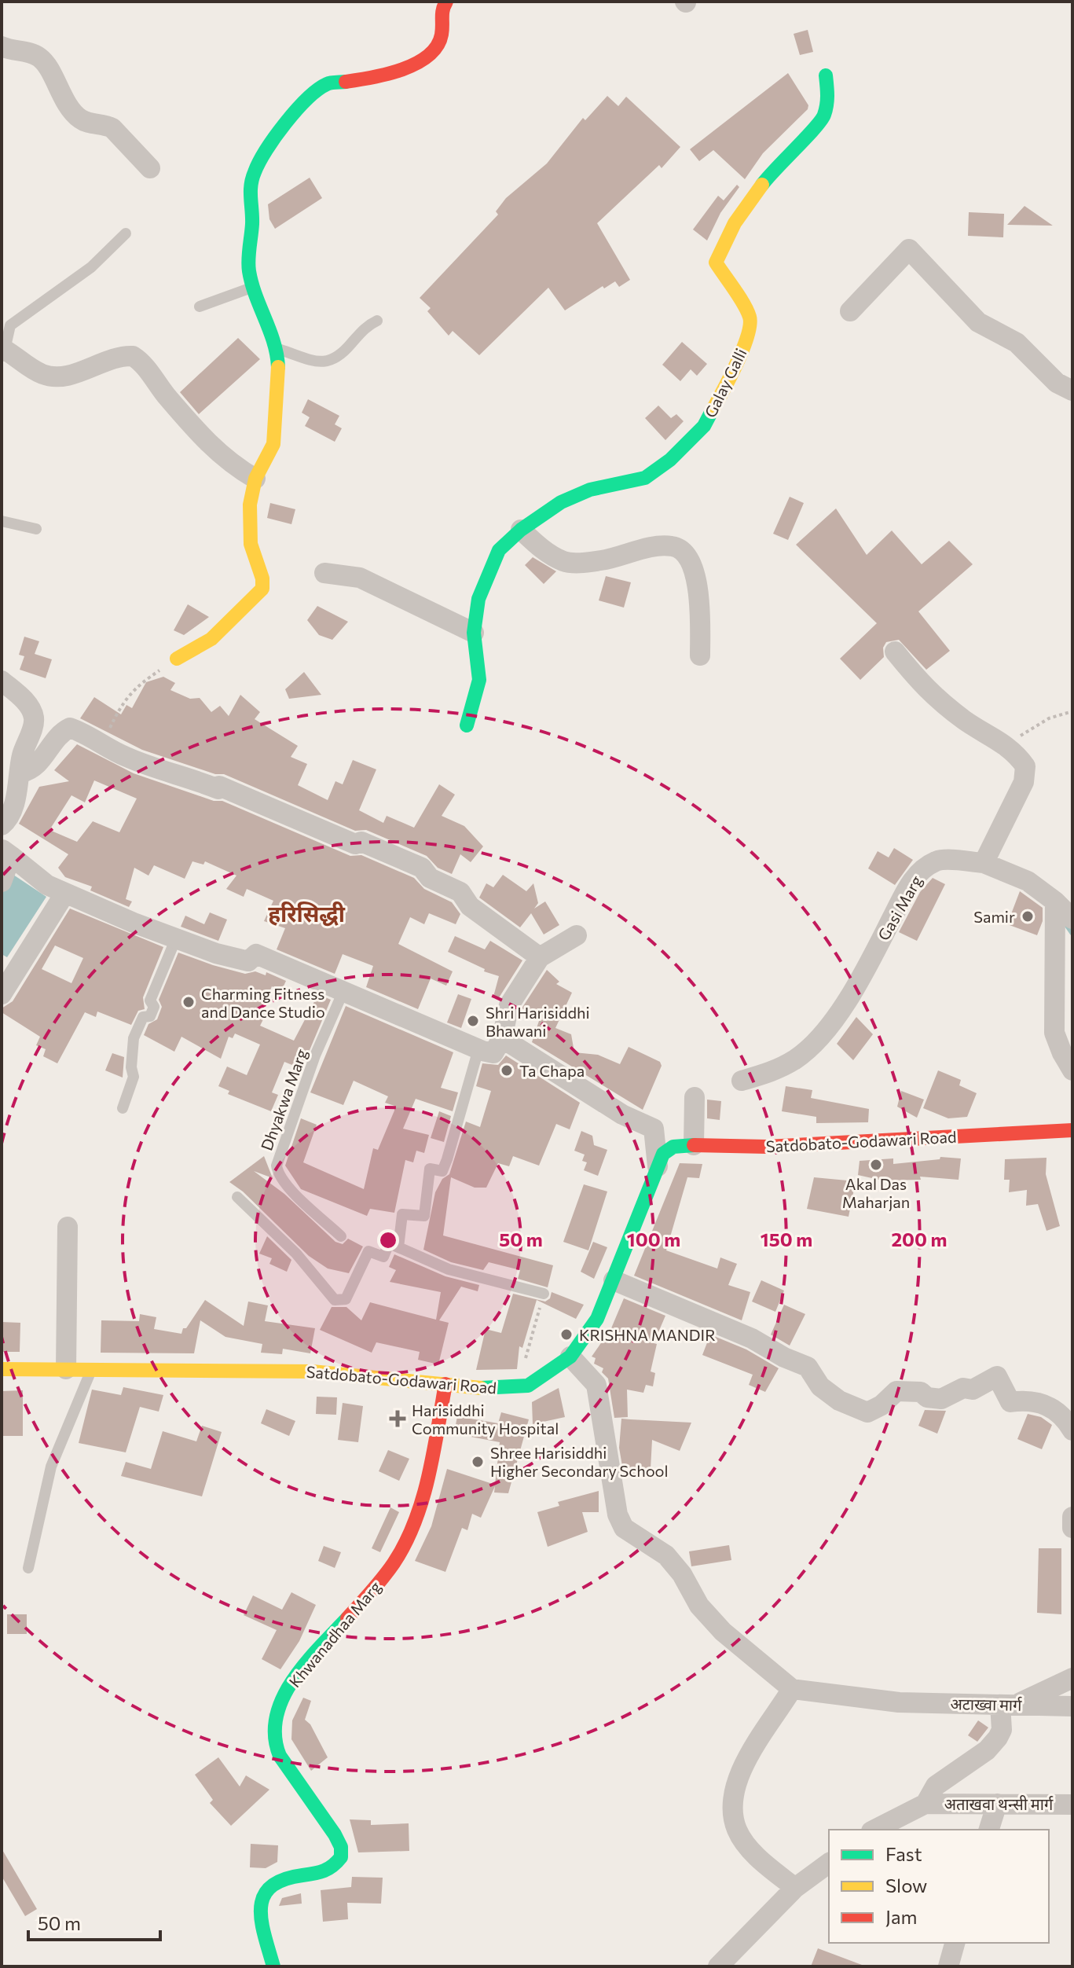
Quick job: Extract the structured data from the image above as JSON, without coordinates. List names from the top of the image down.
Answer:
{
  "streets": {
    "street": [
      "Galay Galli",
      "Gasi Marg",
      "Satdobato-Godawari Road",
      "Khwanadhaa Marg",
      "अटाख्वा मार्ग",
      "अताखवा थन्सी मार्ग"
    ],
    "lane": ["Dhyakwa Marg"]
  },
  "crossings": [
    ["Satdobato-Godawari Road", "Khwanadhaa Marg"]
  ],
  "districts": ["हरिसिद्धी"],
  "places": {
    "other": [
      "Samir",
      "Charming Fitness and Dance Studio",
      "Shri Harisiddhi Bhawani",
      "Ta Chapa",
      "Akal Das Maharjan",
      "KRISHNA MANDIR",
      "Shree Harisiddhi Higher Secondary School"
    ],
    "health": ["Harisiddhi Community Hospital"]
  },
  "legend": ["Fast", "Slow", "Jam"],
  "scale_bar": "50 m",
  "rings": [
    "50 m",
    "100 m",
    "150 m",
    "200 m"
  ]
}
